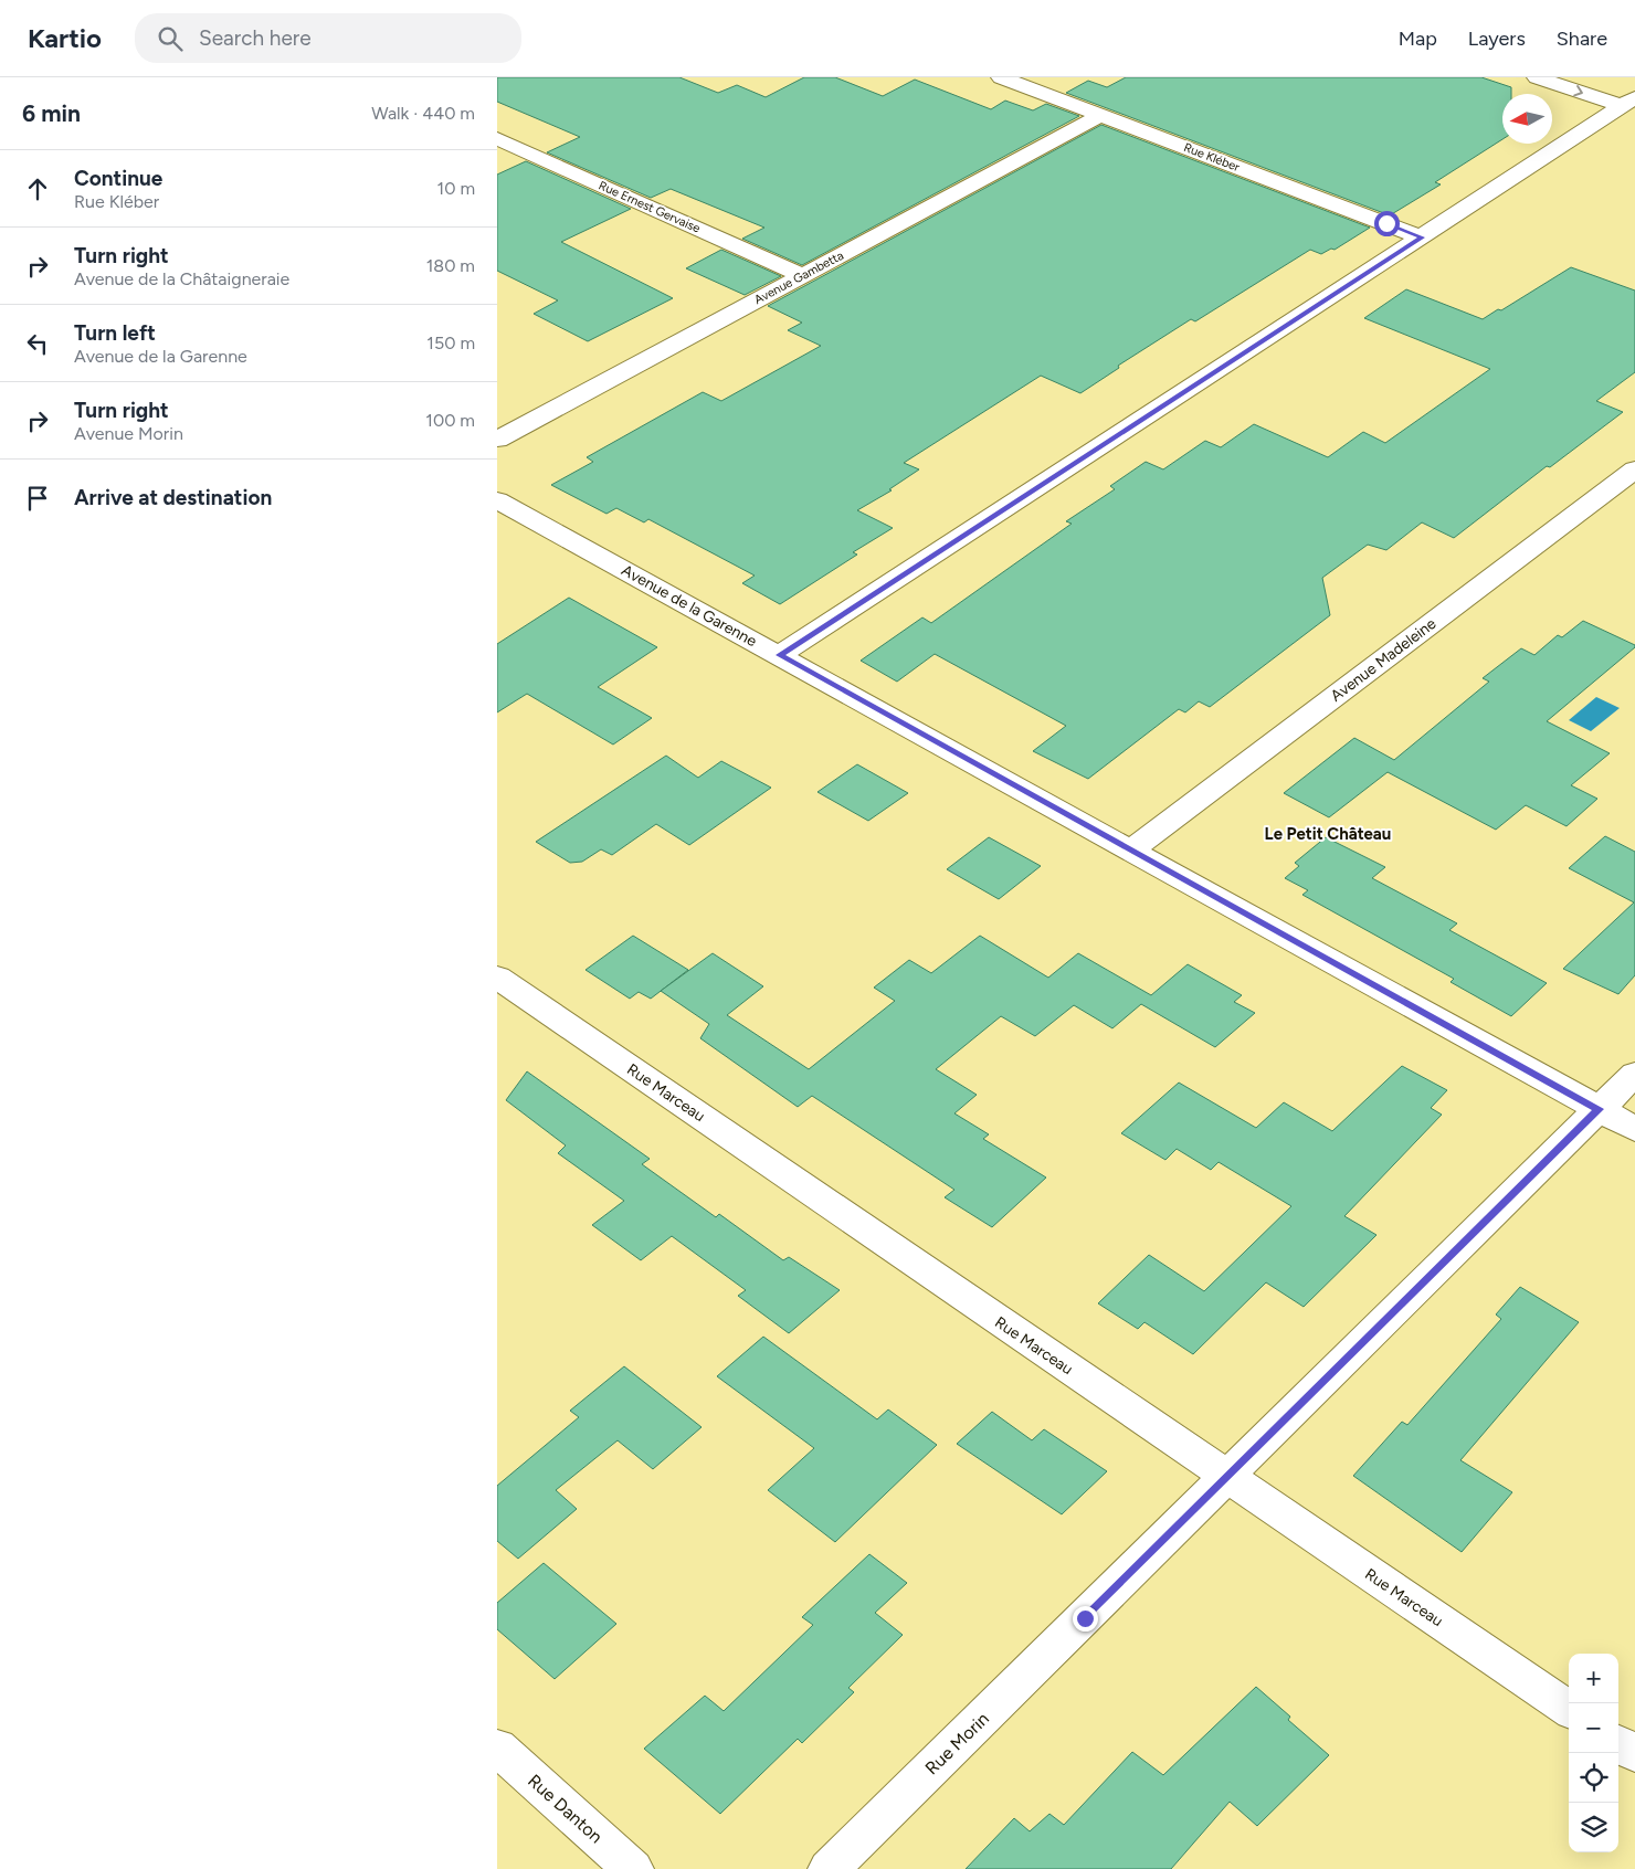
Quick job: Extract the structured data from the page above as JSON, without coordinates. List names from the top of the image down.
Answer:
{
  "streets": {
    "street": [
      "Rue Kléber",
      "Rue Ernest Gervaise",
      "Avenue Gambetta",
      "Avenue de la Garenne",
      "Avenue Madeleine",
      "Rue Marceau",
      "Rue Morin",
      "Rue Danton"
    ]
  },
  "crossings": [
    ["Rue Kléber", "Avenue Gambetta"],
    ["Rue Ernest Gervaise", "Avenue Gambetta"],
    ["Avenue de la Garenne", "Avenue Madeleine"],
    ["Avenue de la Garenne", "Rue Morin"],
    ["Rue Marceau", "Rue Morin"]
  ],
  "districts": ["Le Petit Château"],
  "north": "left",
  "page": {
    "header": "Kartio",
    "search": "Search here",
    "nav": ["Map", "Layers", "Share"],
    "heading": ["6 min", "Walk · 440 m"],
    "list": [
      ["Continue", "Rue Kléber", "10 m"],
      ["Turn right", "Avenue de la Châtaigneraie", "180 m"],
      ["Turn left", "Avenue de la Garenne", "150 m"],
      ["Turn right", "Avenue Morin", "100 m"],
      "Arrive at destination"
    ],
    "map_buttons": ["+", "−"]
  }
}
